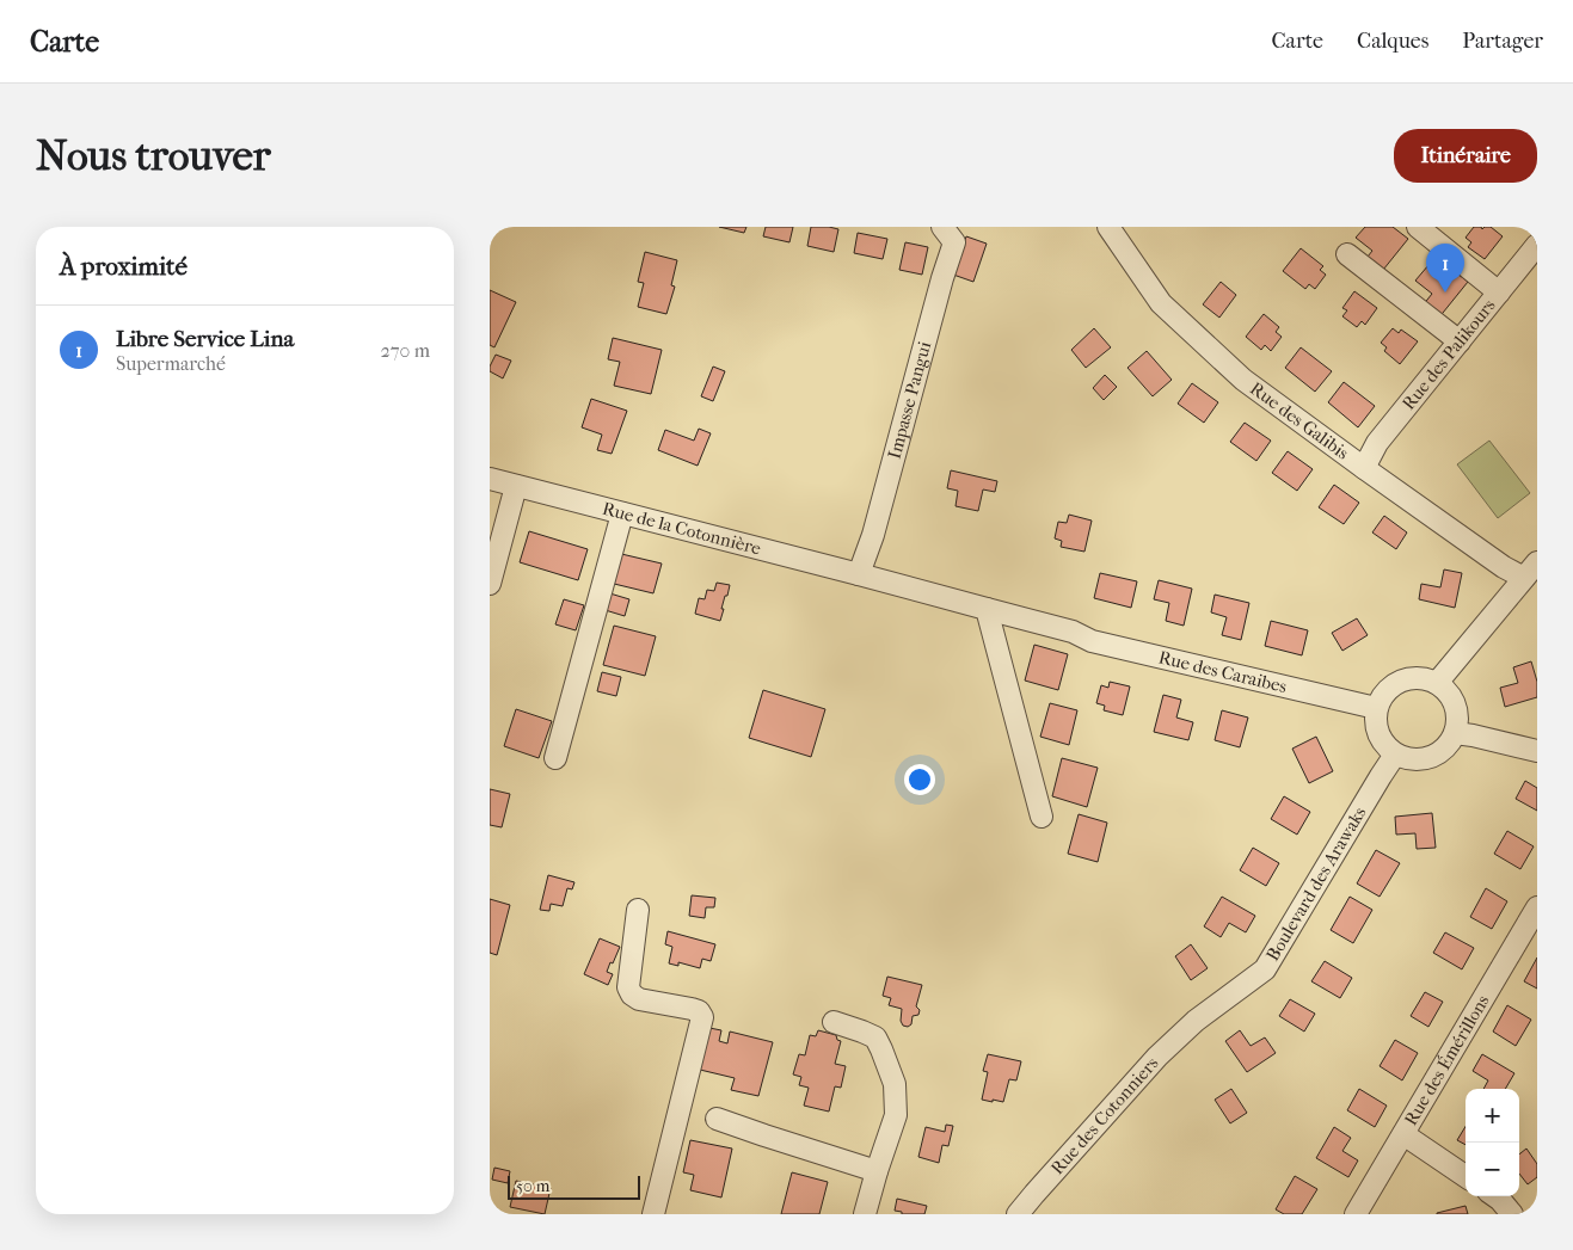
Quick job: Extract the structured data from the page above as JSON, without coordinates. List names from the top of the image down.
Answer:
{
  "streets": {
    "street": [
      "Rue des Palikours",
      "Impasse Pangui",
      "Rue des Galibis",
      "Rue de la Cotonnière",
      "Rue des Caraibes",
      "Boulevard des Arawaks",
      "Rue des Émérillons",
      "Rue des Cotonniers"
    ]
  },
  "crossings": [
    ["Rue des Palikours", "Rue des Galibis"],
    ["Impasse Pangui", "Rue de la Cotonnière"],
    ["Rue de la Cotonnière", "Rue des Caraibes"],
    ["Rue des Caraibes", "Boulevard des Arawaks"],
    ["Boulevard des Arawaks", "Rue des Cotonniers"]
  ],
  "scale_bar": "50 m",
  "page": {
    "header": "Carte",
    "nav": ["Carte", "Calques", "Partager"],
    "buttons": "Itinéraire",
    "title": "Nous trouver",
    "heading": "À proximité",
    "pins": "1",
    "list": [
      {
        "mark": "1",
        "name": "Libre Service Lina",
        "note": "Supermarché",
        "value": "270 m"
      }
    ],
    "map_buttons": ["+", "−"],
    "scale": "50 m"
  }
}
